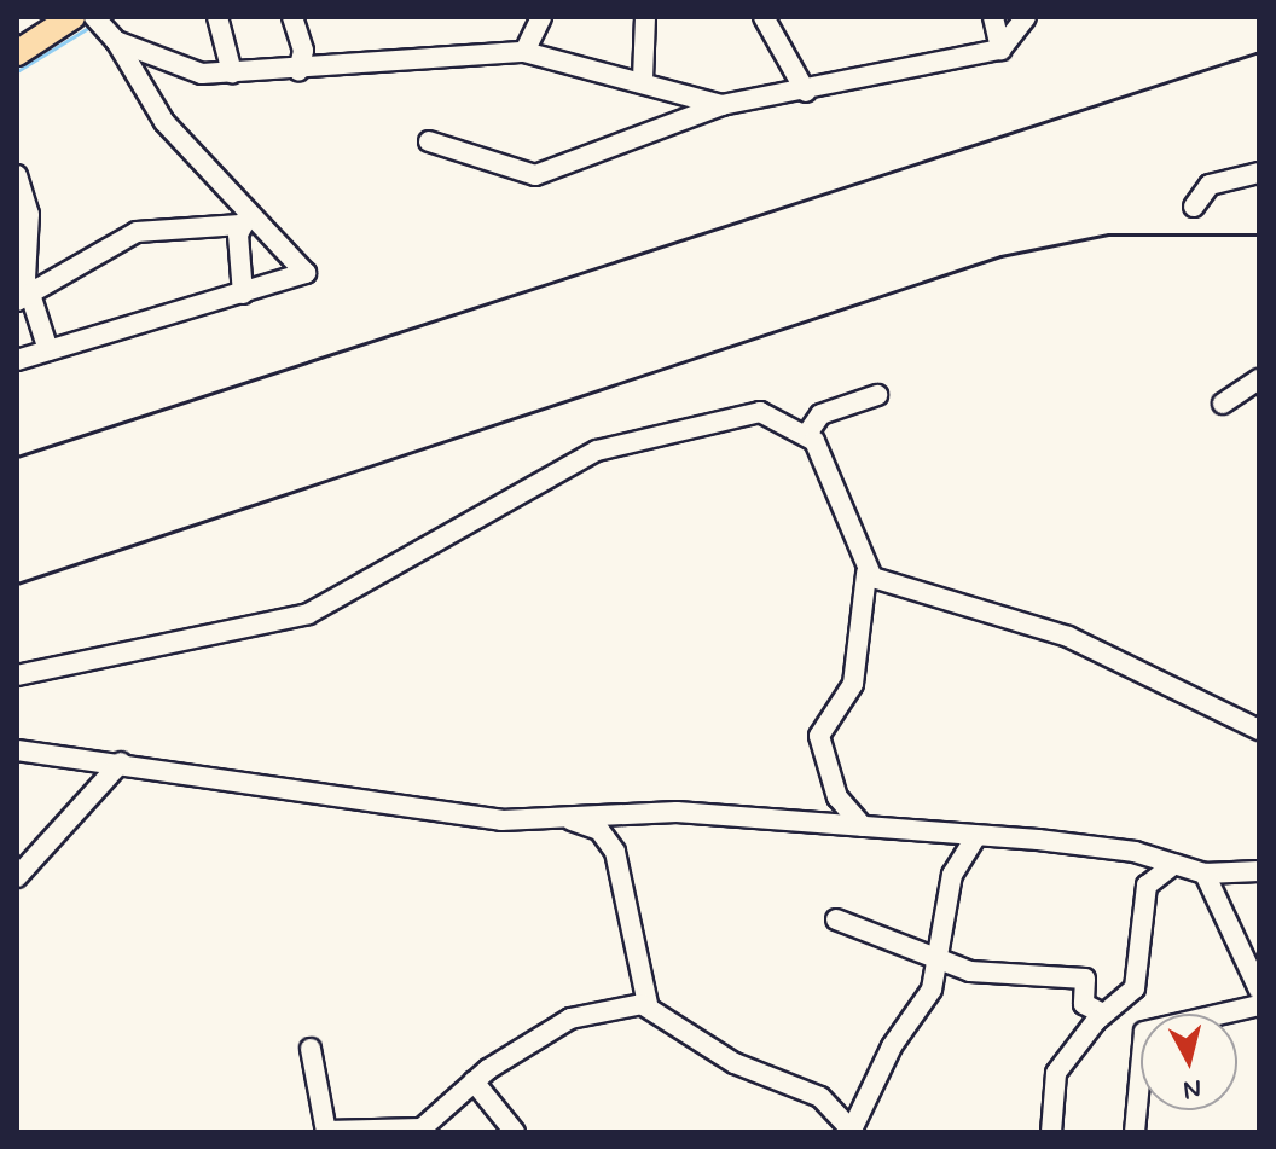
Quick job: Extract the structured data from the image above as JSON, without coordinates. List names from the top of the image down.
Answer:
{
  "north": "bottom"
}
